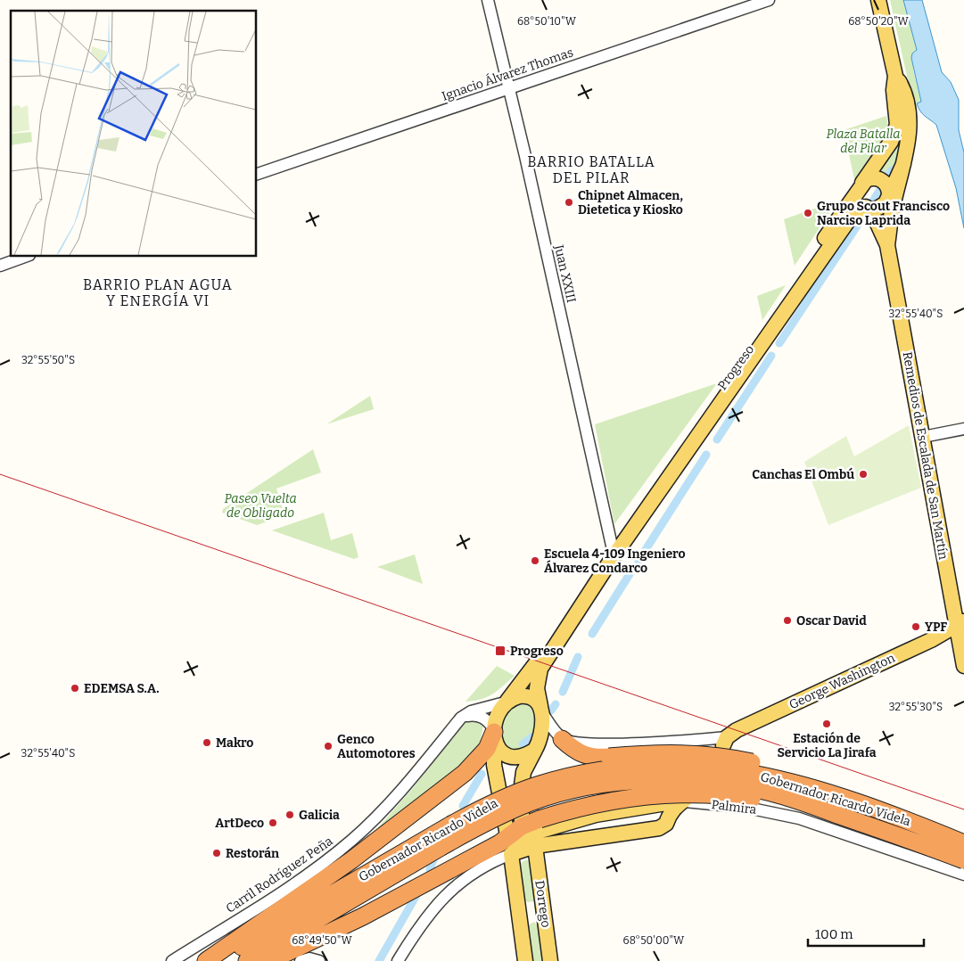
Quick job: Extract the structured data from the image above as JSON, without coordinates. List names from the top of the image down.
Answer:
{
  "streets": {
    "highway": ["Gobernador Ricardo Videla"],
    "main road": [
      "Progreso",
      "Remedios de Escalada de San Martín",
      "George Washington",
      "Palmira",
      "Dorrego"
    ],
    "street": ["Ignacio Álvarez Thomas", "Juan XXIII", "Carril Rodríguez Peña"]
  },
  "crossings": [
    ["Ignacio Álvarez Thomas", "Juan XXIII"],
    ["Juan XXIII", "Progreso"],
    ["Progreso", "Remedios de Escalada de San Martín"],
    ["Progreso", "Carril Rodríguez Peña"],
    ["Remedios de Escalada de San Martín", "George Washington"],
    ["Palmira", "Dorrego"]
  ],
  "districts": ["BARRIO BATALLA DEL PILAR", "BARRIO PLAN AGUA Y ENERGÍA VI"],
  "parks": ["Plaza Batalla del Pilar", "Paseo Vuelta de Obligado"],
  "places": {
    "other": [
      "Chipnet Almacen, Dietetica y Kiosko",
      "Grupo Scout Francisco Narciso Laprida",
      "Canchas El Ombú",
      "Escuela 4-109 Ingeniero Álvarez Condarco",
      "Oscar David",
      "YPF",
      "EDEMSA S.A.",
      "Estación de Servicio La Jirafa",
      "Makro",
      "Genco Automotores",
      "Galicia",
      "ArtDeco",
      "Restorán"
    ],
    "transit": ["Progreso"]
  },
  "scale_bar": "100 m",
  "coordinates": [
    "68°50'10\"W",
    "68°50'20\"W",
    "32°55'40\"S",
    "32°55'50\"S",
    "32°55'30\"S",
    "68°49'50\"W",
    "68°50'00\"W"
  ]
}
